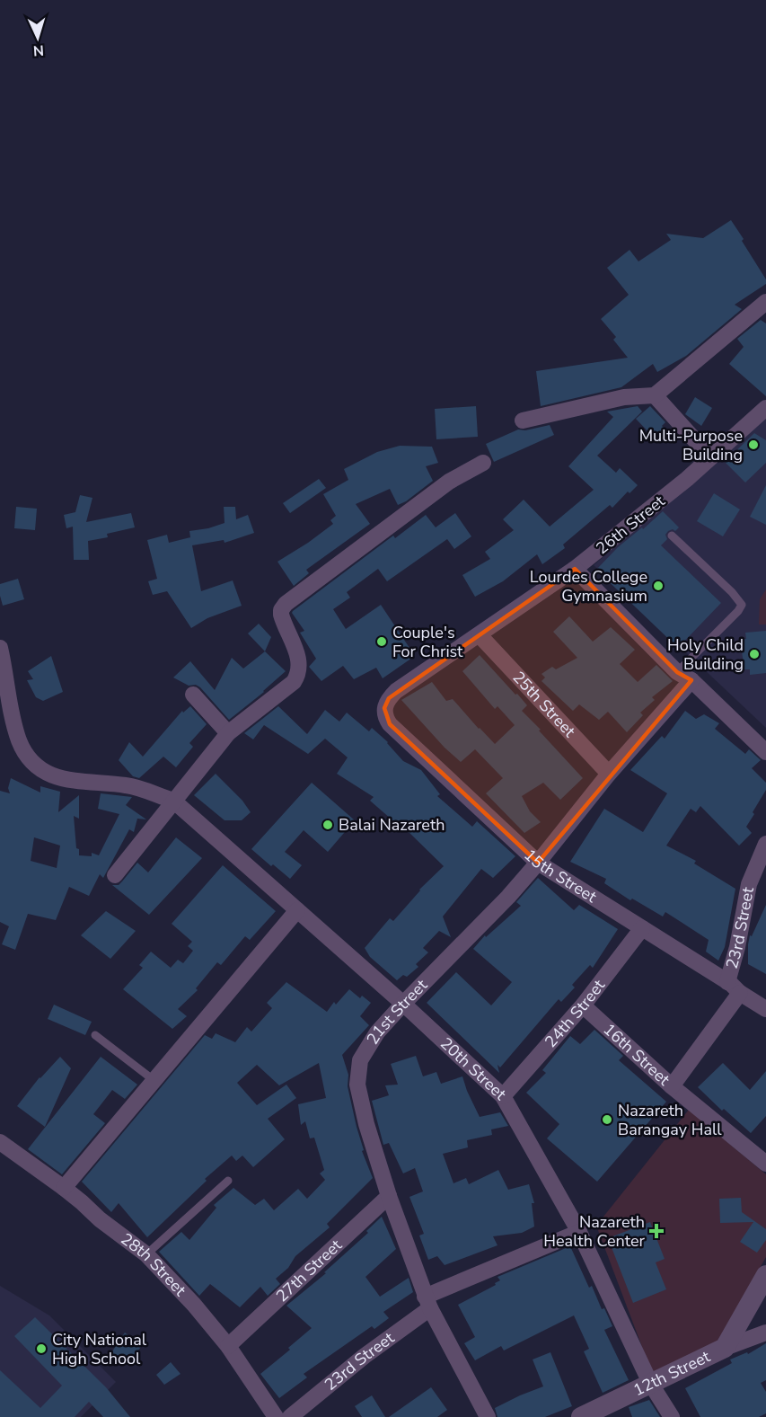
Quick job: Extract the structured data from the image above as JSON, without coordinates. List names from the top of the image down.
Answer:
{
  "streets": {
    "street": [
      "26th Street",
      "25th Street",
      "15th Street",
      "23rd Street",
      "21st Street",
      "24th Street",
      "16th Street",
      "20th Street",
      "28th Street",
      "27th Street",
      "12th Street"
    ]
  },
  "crossings": [
    ["26th Street", "25th Street"],
    ["26th Street", "15th Street"],
    ["25th Street", "21st Street"],
    ["15th Street", "23rd Street"],
    ["15th Street", "21st Street"],
    ["15th Street", "24th Street"],
    ["23rd Street", "21st Street"],
    ["23rd Street", "20th Street"],
    ["21st Street", "20th Street"],
    ["21st Street", "27th Street"],
    ["24th Street", "16th Street"],
    ["24th Street", "20th Street"],
    ["20th Street", "12th Street"],
    ["28th Street", "27th Street"]
  ],
  "places": {
    "other": [
      "Multi-Purpose Building",
      "Lourdes College Gymnasium",
      "Couple's For Christ",
      "Holy Child Building",
      "Balai Nazareth",
      "Nazareth Barangay Hall",
      "City National High School"
    ],
    "health": ["Nazareth Health Center"]
  },
  "north": "bottom"
}
